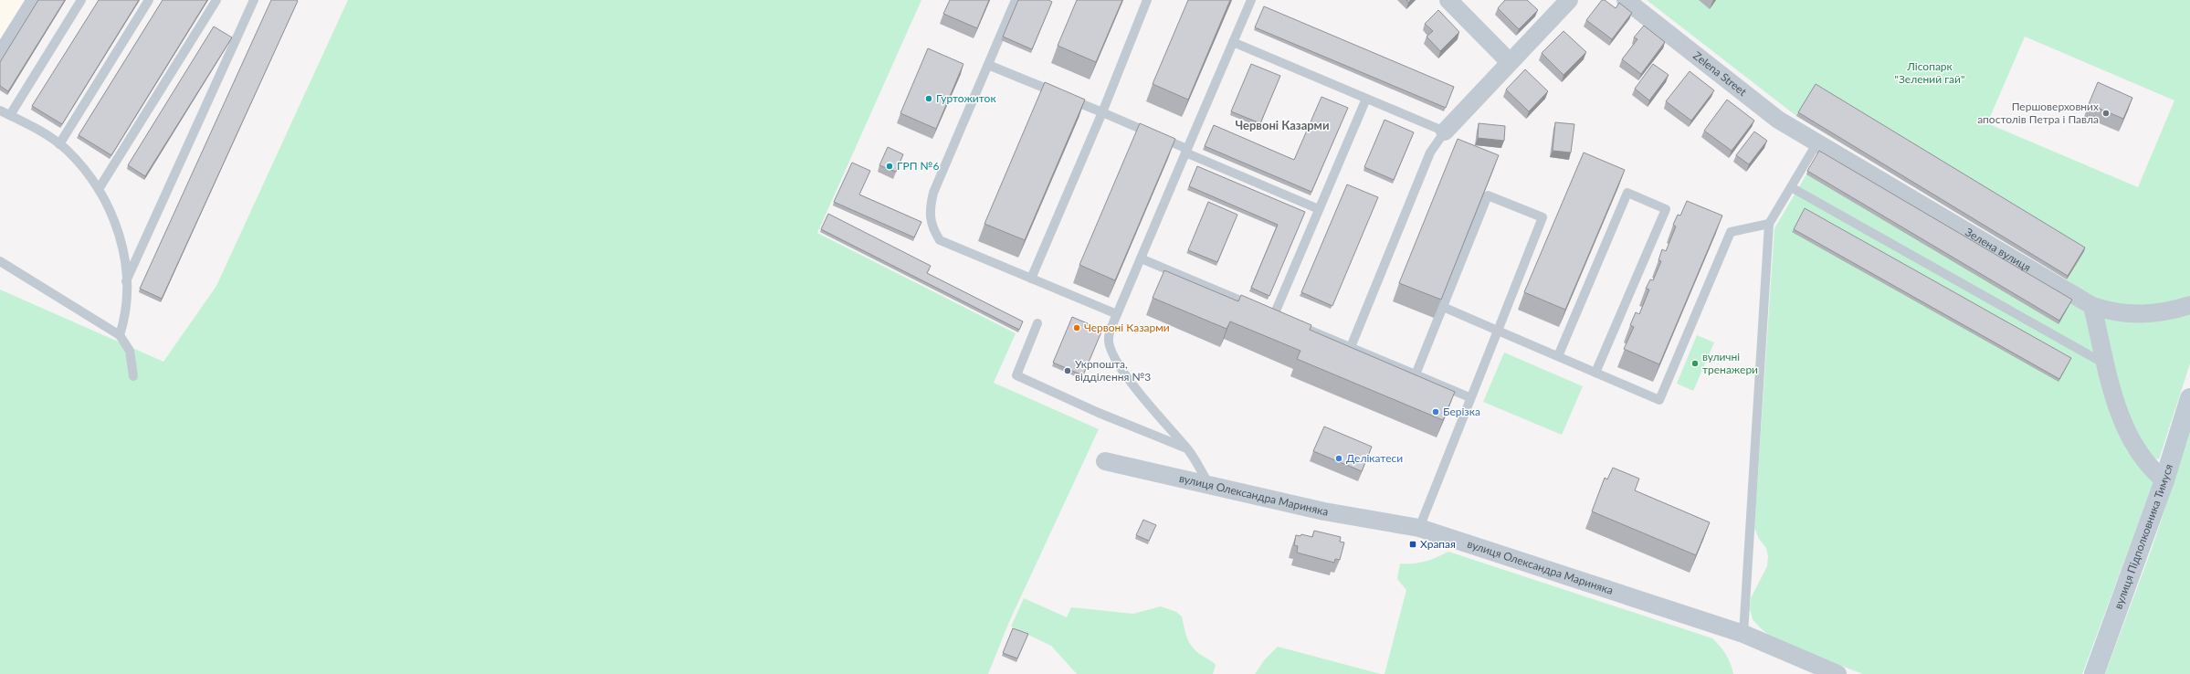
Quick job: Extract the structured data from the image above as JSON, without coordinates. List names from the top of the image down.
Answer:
{
  "streets": {
    "main road": ["вулиця Підполковника Тимуся"],
    "street": ["Zelena Street", "Зелена вулиця", "вулиця Олександра Мариняка"]
  },
  "crossings": [
    ["Zelena Street", "Зелена вулиця"]
  ],
  "districts": ["Червоні Казарми"],
  "parks": ["Лісопарк \"Зелений гай\""],
  "places": {
    "other": [
      "Гуртожиток",
      "Першоверховних апостолів Петра і Павла",
      "ГРП №6",
      "Червоні Казарми",
      "вуличні тренажери",
      "Укрпошта, відділення №3",
      "Берізка",
      "Делікатеси"
    ],
    "transit": ["Храпая"]
  }
}
